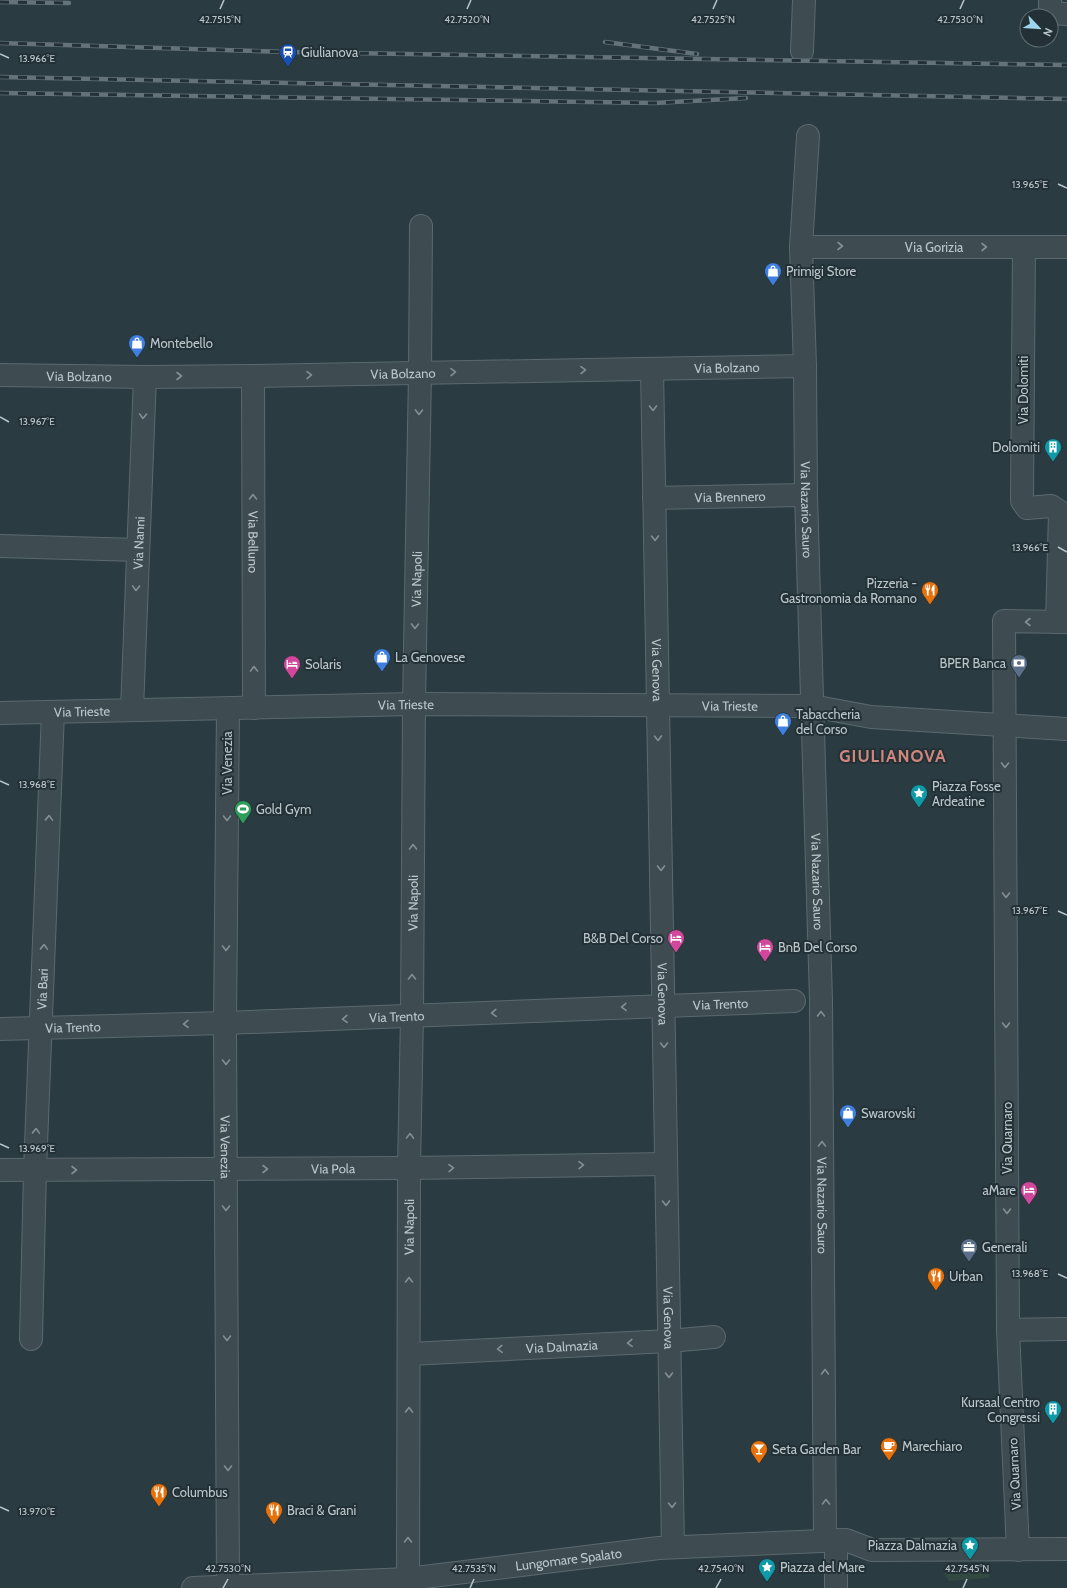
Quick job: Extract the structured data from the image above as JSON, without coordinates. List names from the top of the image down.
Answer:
{
  "streets": {
    "street": [
      "Via Gorizia",
      "Via Bolzano",
      "Via Dolomiti",
      "Via Brennero",
      "Via Nazario Sauro",
      "Via Belluno",
      "Via Nanni",
      "Via Napoli",
      "Via Genova",
      "Via Trieste",
      "Via Venezia",
      "Via Bari",
      "Via Trento",
      "Via Quarnaro",
      "Via Pola",
      "Via Dalmazia",
      "Lungomare Spalato"
    ]
  },
  "crossings": [
    ["Via Gorizia", "Via Dolomiti"],
    ["Via Gorizia", "Via Nazario Sauro"],
    ["Via Bolzano", "Via Nazario Sauro"],
    ["Via Bolzano", "Via Belluno"],
    ["Via Bolzano", "Via Nanni"],
    ["Via Bolzano", "Via Napoli"],
    ["Via Bolzano", "Via Genova"],
    ["Via Dolomiti", "Via Quarnaro"],
    ["Via Brennero", "Via Nazario Sauro"],
    ["Via Brennero", "Via Genova"],
    ["Via Nazario Sauro", "Via Trieste"],
    ["Via Nazario Sauro", "Lungomare Spalato"],
    ["Via Belluno", "Via Trieste"],
    ["Via Nanni", "Via Trieste"],
    ["Via Napoli", "Via Trieste"],
    ["Via Napoli", "Via Trento"],
    ["Via Napoli", "Via Pola"],
    ["Via Napoli", "Via Dalmazia"],
    ["Via Napoli", "Lungomare Spalato"],
    ["Via Genova", "Via Trieste"],
    ["Via Genova", "Via Trento"],
    ["Via Genova", "Via Pola"],
    ["Via Genova", "Via Dalmazia"],
    ["Via Genova", "Lungomare Spalato"],
    ["Via Trieste", "Via Venezia"],
    ["Via Trieste", "Via Bari"],
    ["Via Trieste", "Via Quarnaro"],
    ["Via Venezia", "Via Trento"],
    ["Via Venezia", "Via Pola"],
    ["Via Venezia", "Lungomare Spalato"],
    ["Via Bari", "Via Trento"],
    ["Via Bari", "Via Pola"],
    ["Via Quarnaro", "Lungomare Spalato"]
  ],
  "one_way": [
    "Via Gorizia",
    "Via Bolzano",
    "Via Nazario Sauro",
    "Via Belluno",
    "Via Nanni",
    "Via Genova",
    "Via Venezia",
    "Via Bari",
    "Via Trento",
    "Via Quarnaro",
    "Via Pola",
    "Via Dalmazia"
  ],
  "districts": ["GIULIANOVA"],
  "places": {
    "station": ["Giulianova"],
    "shop": [
      "Primigi Store",
      "Montebello",
      "La Genovese",
      "Tabaccheria del Corso",
      "Swarovski"
    ],
    "building": ["Dolomiti", "Kursaal Centro Congressi"],
    "restaurant": [
      "Pizzeria - Gastronomia da Romano",
      "Urban",
      "Columbus",
      "Braci & Grani"
    ],
    "bank": ["BPER Banca"],
    "hotel": [
      "Solaris",
      "B&B Del Corso",
      "BnB Del Corso",
      "aMare"
    ],
    "place": ["Piazza Fosse Ardeatine", "Piazza Dalmazia", "Piazza del Mare"],
    "sports": ["Gold Gym"],
    "office": ["Generali"],
    "cafe": ["Marechiaro"],
    "bar": ["Seta Garden Bar"]
  },
  "north": "bottom right",
  "coordinates": [
    "42.7515°N",
    "42.7520°N",
    "42.7525°N",
    "42.7530°N",
    "13.966°E",
    "13.965°E",
    "13.967°E",
    "13.968°E",
    "13.969°E",
    "13.970°E",
    "42.7535°N",
    "42.7540°N",
    "42.7545°N"
  ]
}
